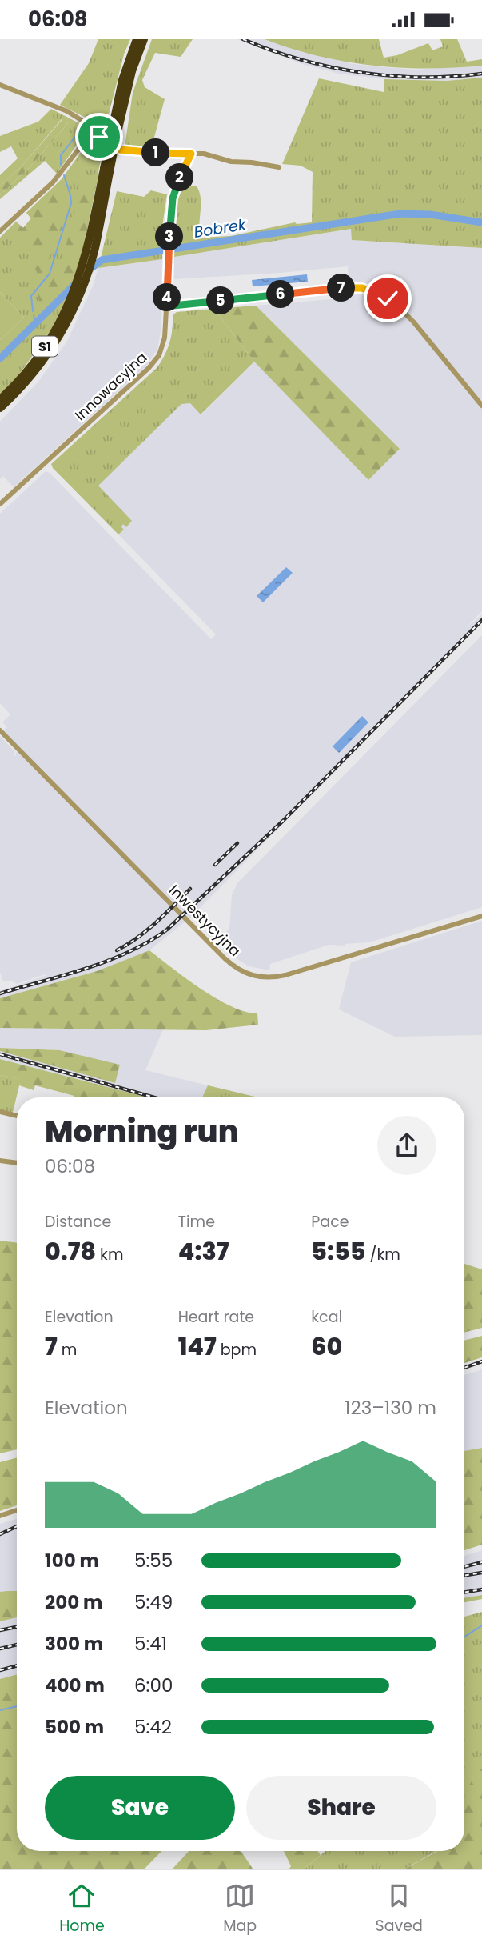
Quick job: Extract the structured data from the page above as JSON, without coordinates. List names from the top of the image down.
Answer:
{
  "streets": {
    "highway": ["S1"],
    "street": ["Innowacyjna", "Inwestycyjna"]
  },
  "water": ["Bobrek"],
  "page": {
    "status": "06:08",
    "pins": [
      "1",
      "2",
      "3",
      "7",
      "6",
      "4",
      "5"
    ],
    "heading": ["Morning run", "06:08"],
    "stats": [
      ["Distance", "0.78 km"],
      ["Time", "4:37"],
      ["Pace", "5:55 /km"],
      ["Elevation", "7 m"],
      ["Heart rate", "147 bpm"],
      ["kcal", "60"]
    ],
    "chart": ["Elevation", "123–130 m"],
    "list": [
      {
        "name": "100 m",
        "note": "5:55"
      },
      {
        "name": "200 m",
        "note": "5:49"
      },
      {
        "name": "300 m",
        "note": "5:41"
      },
      {
        "name": "400 m",
        "note": "6:00"
      },
      {
        "name": "500 m",
        "note": "5:42"
      }
    ],
    "buttons": ["Save", "Share"],
    "tabs": ["Home", "Map", "Saved"]
  }
}
